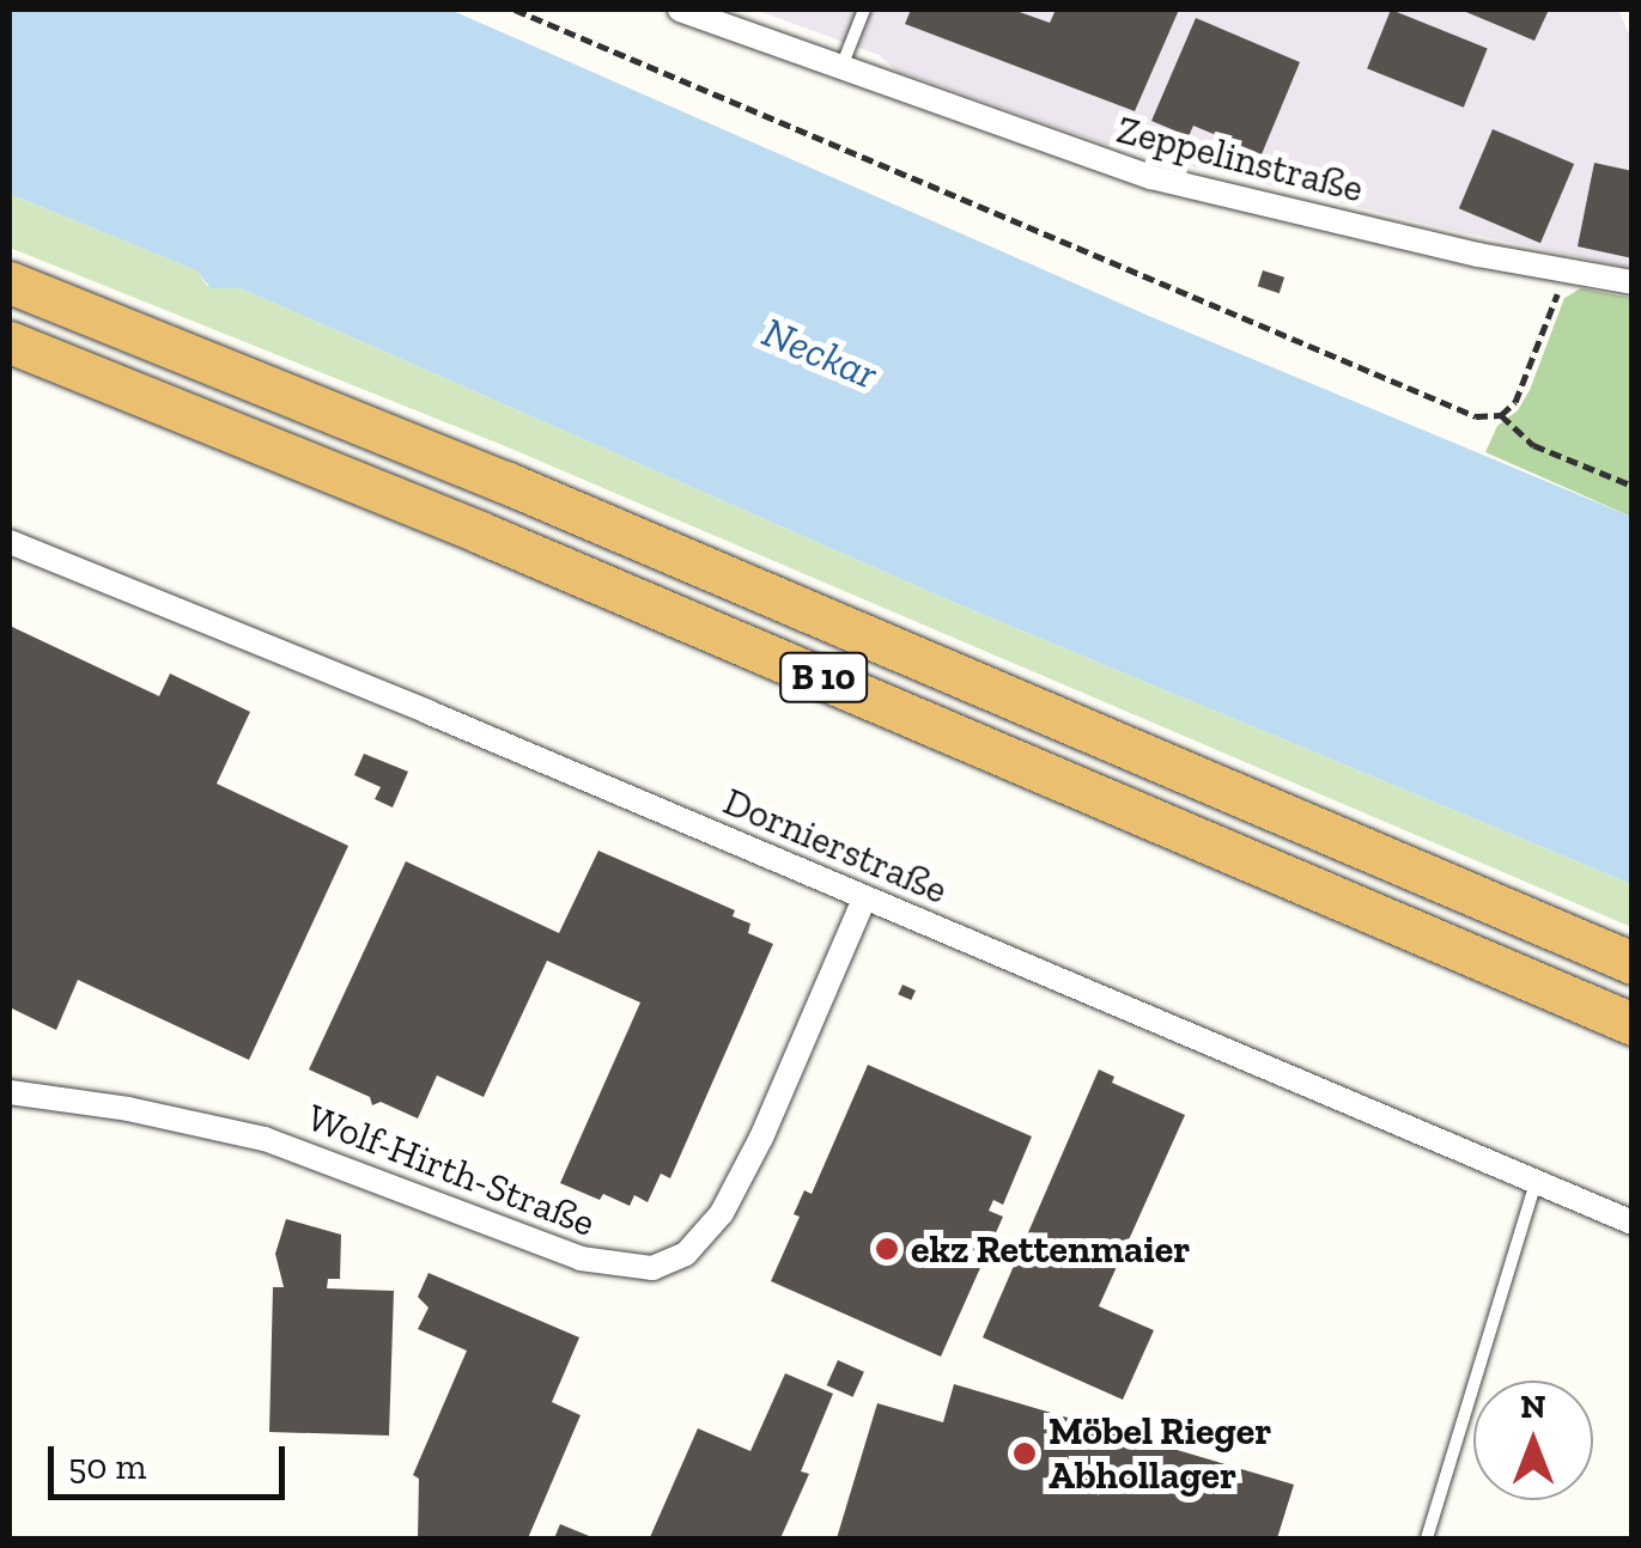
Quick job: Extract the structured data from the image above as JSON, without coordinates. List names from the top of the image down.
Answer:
{
  "streets": {
    "highway": ["B 10"],
    "street": ["Zeppelinstraße", "Dornierstraße", "Wolf-Hirth-Straße"]
  },
  "crossings": [
    ["Dornierstraße", "Wolf-Hirth-Straße"]
  ],
  "water": ["Neckar"],
  "places": ["ekz Rettenmaier", "Möbel Rieger Abhollager"],
  "scale_bar": "50 m",
  "north": "top"
}
